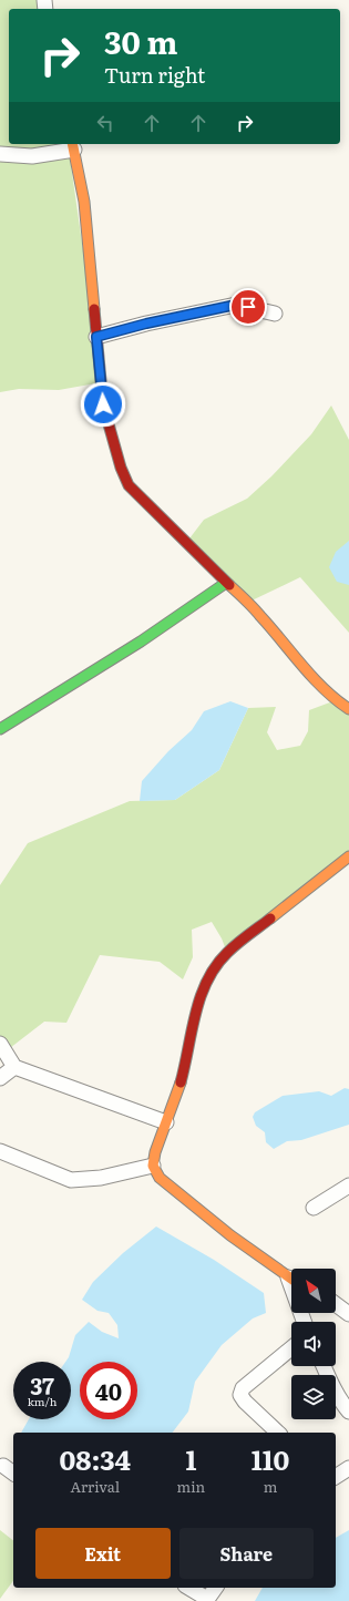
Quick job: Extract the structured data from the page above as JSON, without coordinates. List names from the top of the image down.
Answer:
{
  "north": "top left",
  "page": {
    "turn": ["30 m", "Turn right"],
    "speed": "37 km/h",
    "limit": "40",
    "eta": [
      "08:34",
      "Arrival",
      "1",
      "min",
      "110",
      "m"
    ],
    "buttons": ["Exit", "Share"]
  }
}
